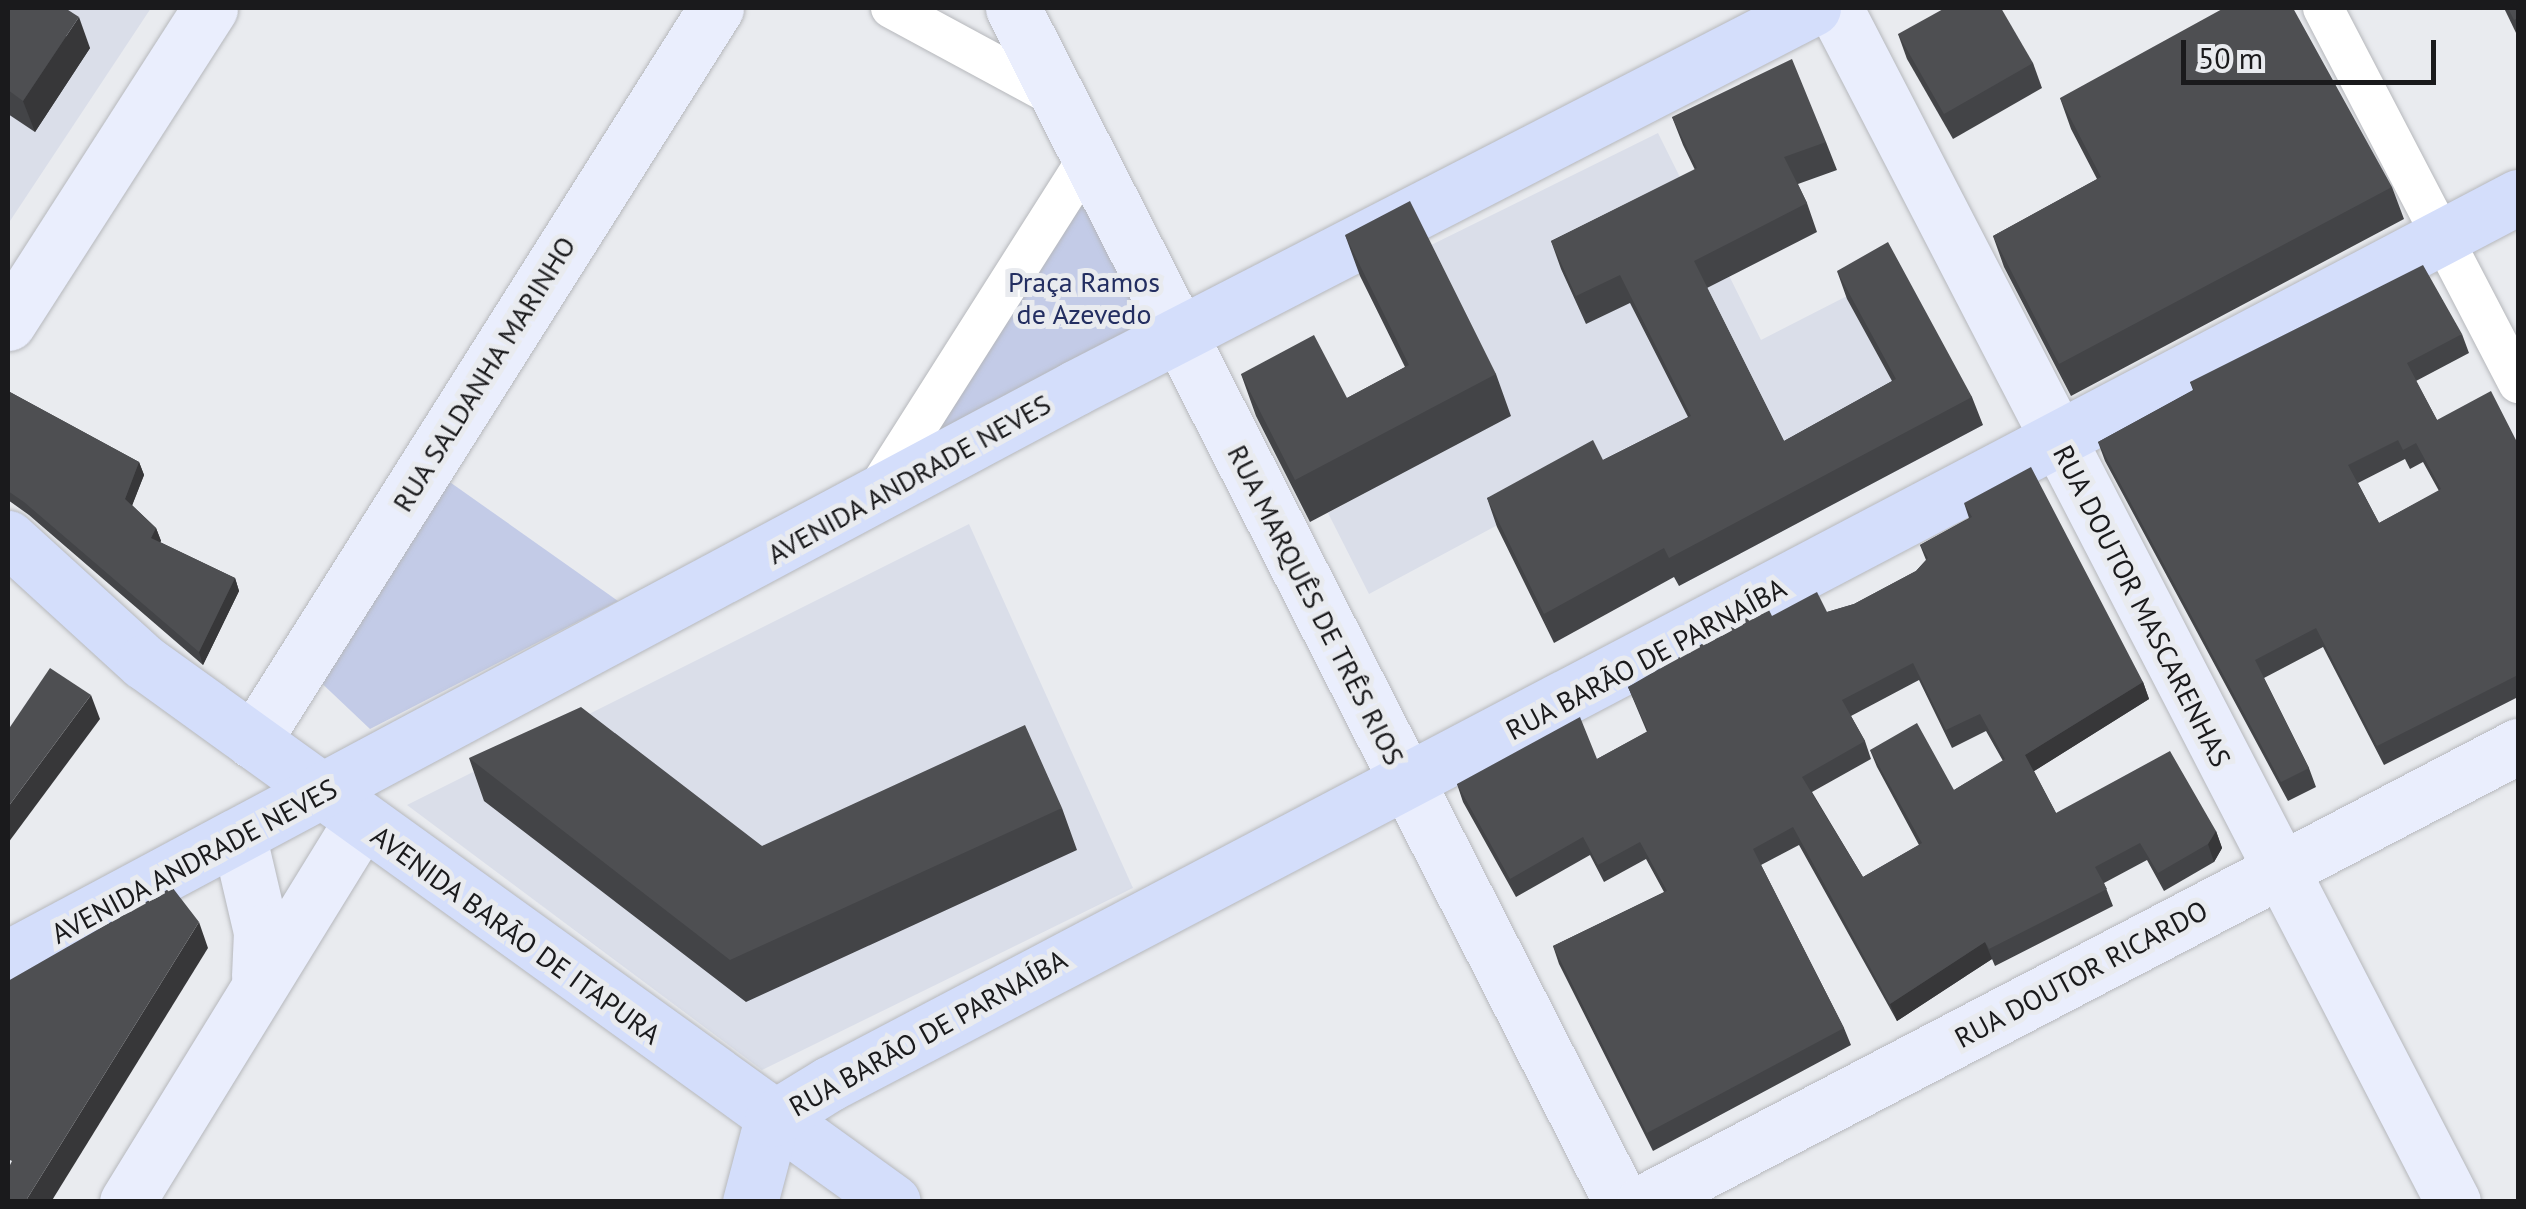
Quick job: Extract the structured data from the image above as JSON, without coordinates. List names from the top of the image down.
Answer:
{
  "streets": {
    "main road": ["AVENIDA ANDRADE NEVES", "RUA BARÃO DE PARNAÍBA", "AVENIDA BARÃO DE ITAPURA"],
    "street": [
      "RUA SALDANHA MARINHO",
      "RUA MARQUÊS DE TRÊS RIOS",
      "RUA DOUTOR MASCARENHAS",
      "RUA DOUTOR RICARDO"
    ]
  },
  "crossings": [
    ["RUA SALDANHA MARINHO", "AVENIDA BARÃO DE ITAPURA"],
    ["AVENIDA ANDRADE NEVES", "RUA MARQUÊS DE TRÊS RIOS"],
    ["AVENIDA ANDRADE NEVES", "AVENIDA BARÃO DE ITAPURA"],
    ["RUA MARQUÊS DE TRÊS RIOS", "RUA BARÃO DE PARNAÍBA"],
    ["RUA DOUTOR MASCARENHAS", "RUA BARÃO DE PARNAÍBA"],
    ["RUA DOUTOR MASCARENHAS", "RUA DOUTOR RICARDO"],
    ["RUA BARÃO DE PARNAÍBA", "AVENIDA BARÃO DE ITAPURA"]
  ],
  "parks": ["Praça Ramos de Azevedo"],
  "scale_bar": "50 m"
}
